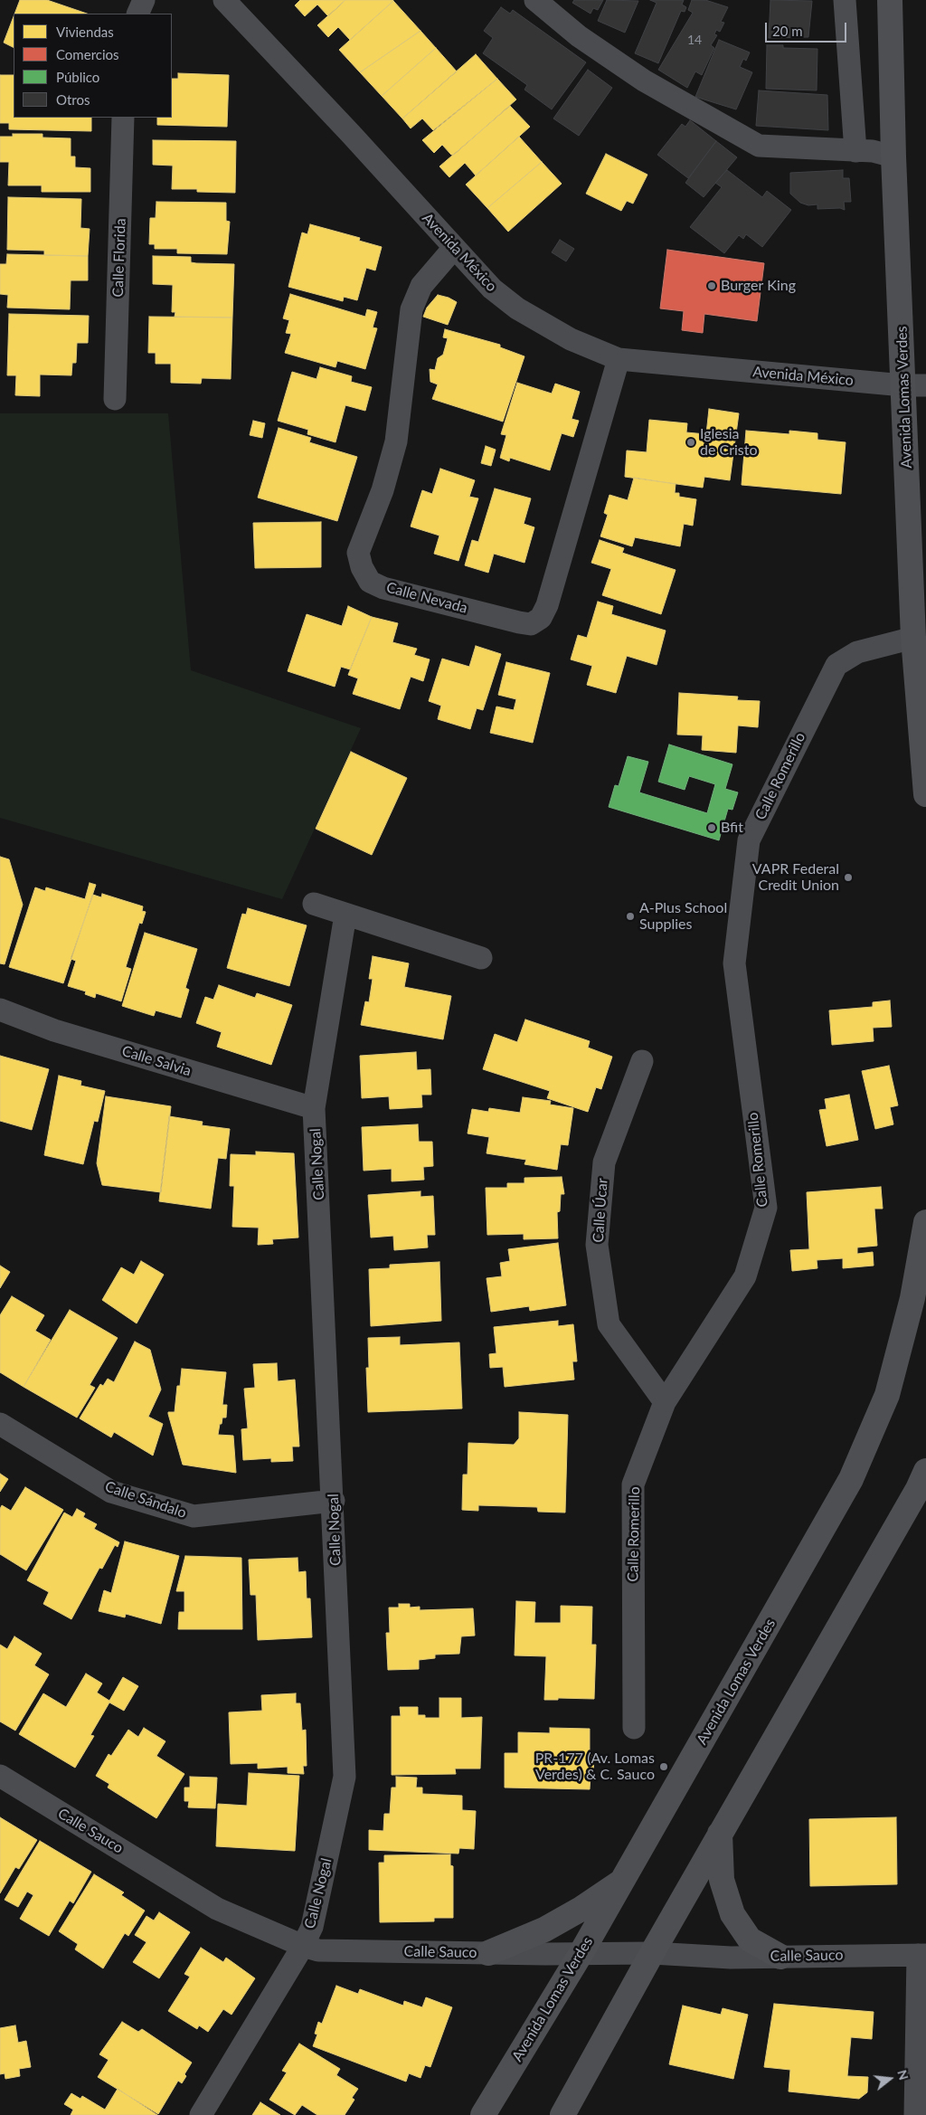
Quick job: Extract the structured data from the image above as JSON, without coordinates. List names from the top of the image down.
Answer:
{
  "streets": {
    "main road": ["Avenida Lomas Verdes"],
    "street": [
      "Avenida México",
      "Calle Florida",
      "Calle Nevada",
      "Calle Romerillo",
      "Calle Salvia",
      "Calle Nogal",
      "Calle Úcar",
      "Calle Sándalo",
      "Calle Sauco"
    ]
  },
  "crossings": [
    ["Avenida México", "Avenida Lomas Verdes"],
    ["Avenida México", "Calle Nevada"],
    ["Avenida Lomas Verdes", "Calle Romerillo"],
    ["Avenida Lomas Verdes", "Calle Sauco"],
    ["Calle Romerillo", "Calle Úcar"],
    ["Calle Salvia", "Calle Nogal"],
    ["Calle Nogal", "Calle Sándalo"],
    ["Calle Nogal", "Calle Sauco"]
  ],
  "places": [
    "Burger King",
    "Iglesia de Cristo",
    "Bfit",
    "VAPR Federal Credit Union",
    "A-Plus School Supplies",
    "PR-177 (Av. Lomas Verdes) & C. Sauco"
  ],
  "house_numbers": ["14"],
  "legend": [
    "Viviendas",
    "Comercios",
    "Público",
    "Otros"
  ],
  "scale_bar": "20 m",
  "north": "right"
}
